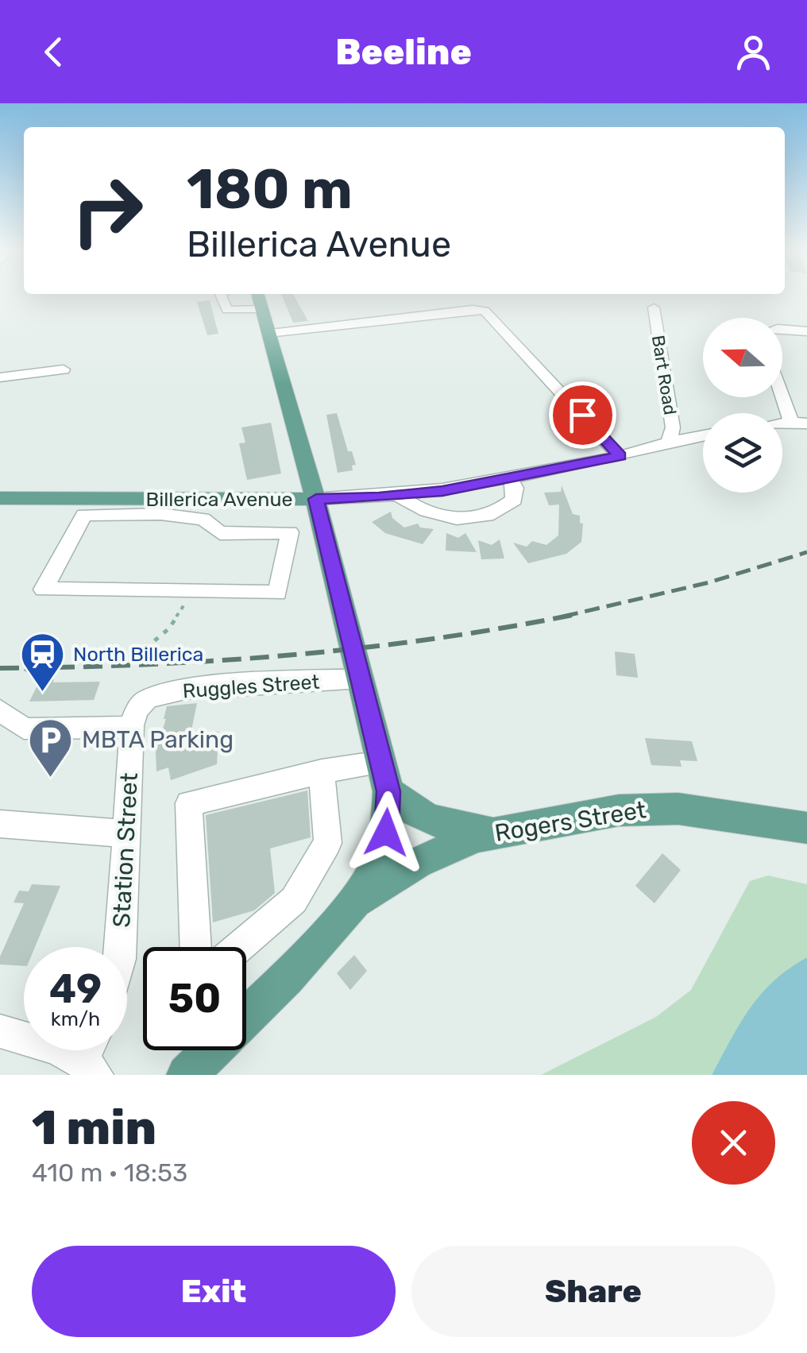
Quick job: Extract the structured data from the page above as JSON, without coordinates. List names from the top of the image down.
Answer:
{
  "streets": {
    "main road": ["Billerica Avenue", "Rogers Street"],
    "street": ["Bart Road", "Ruggles Street", "Station Street"]
  },
  "crossings": [
    ["Bart Road", "Billerica Avenue"],
    ["Ruggles Street", "Station Street"]
  ],
  "places": {
    "station": ["North Billerica"],
    "parking": ["MBTA Parking"]
  },
  "north": "left",
  "page": {
    "header": "Beeline",
    "turn": ["180 m", "Billerica Avenue"],
    "speed": "49 km/h",
    "limit": "50",
    "heading": ["1 min", "410 m · 18:53"],
    "buttons": ["Exit", "Share"]
  }
}
